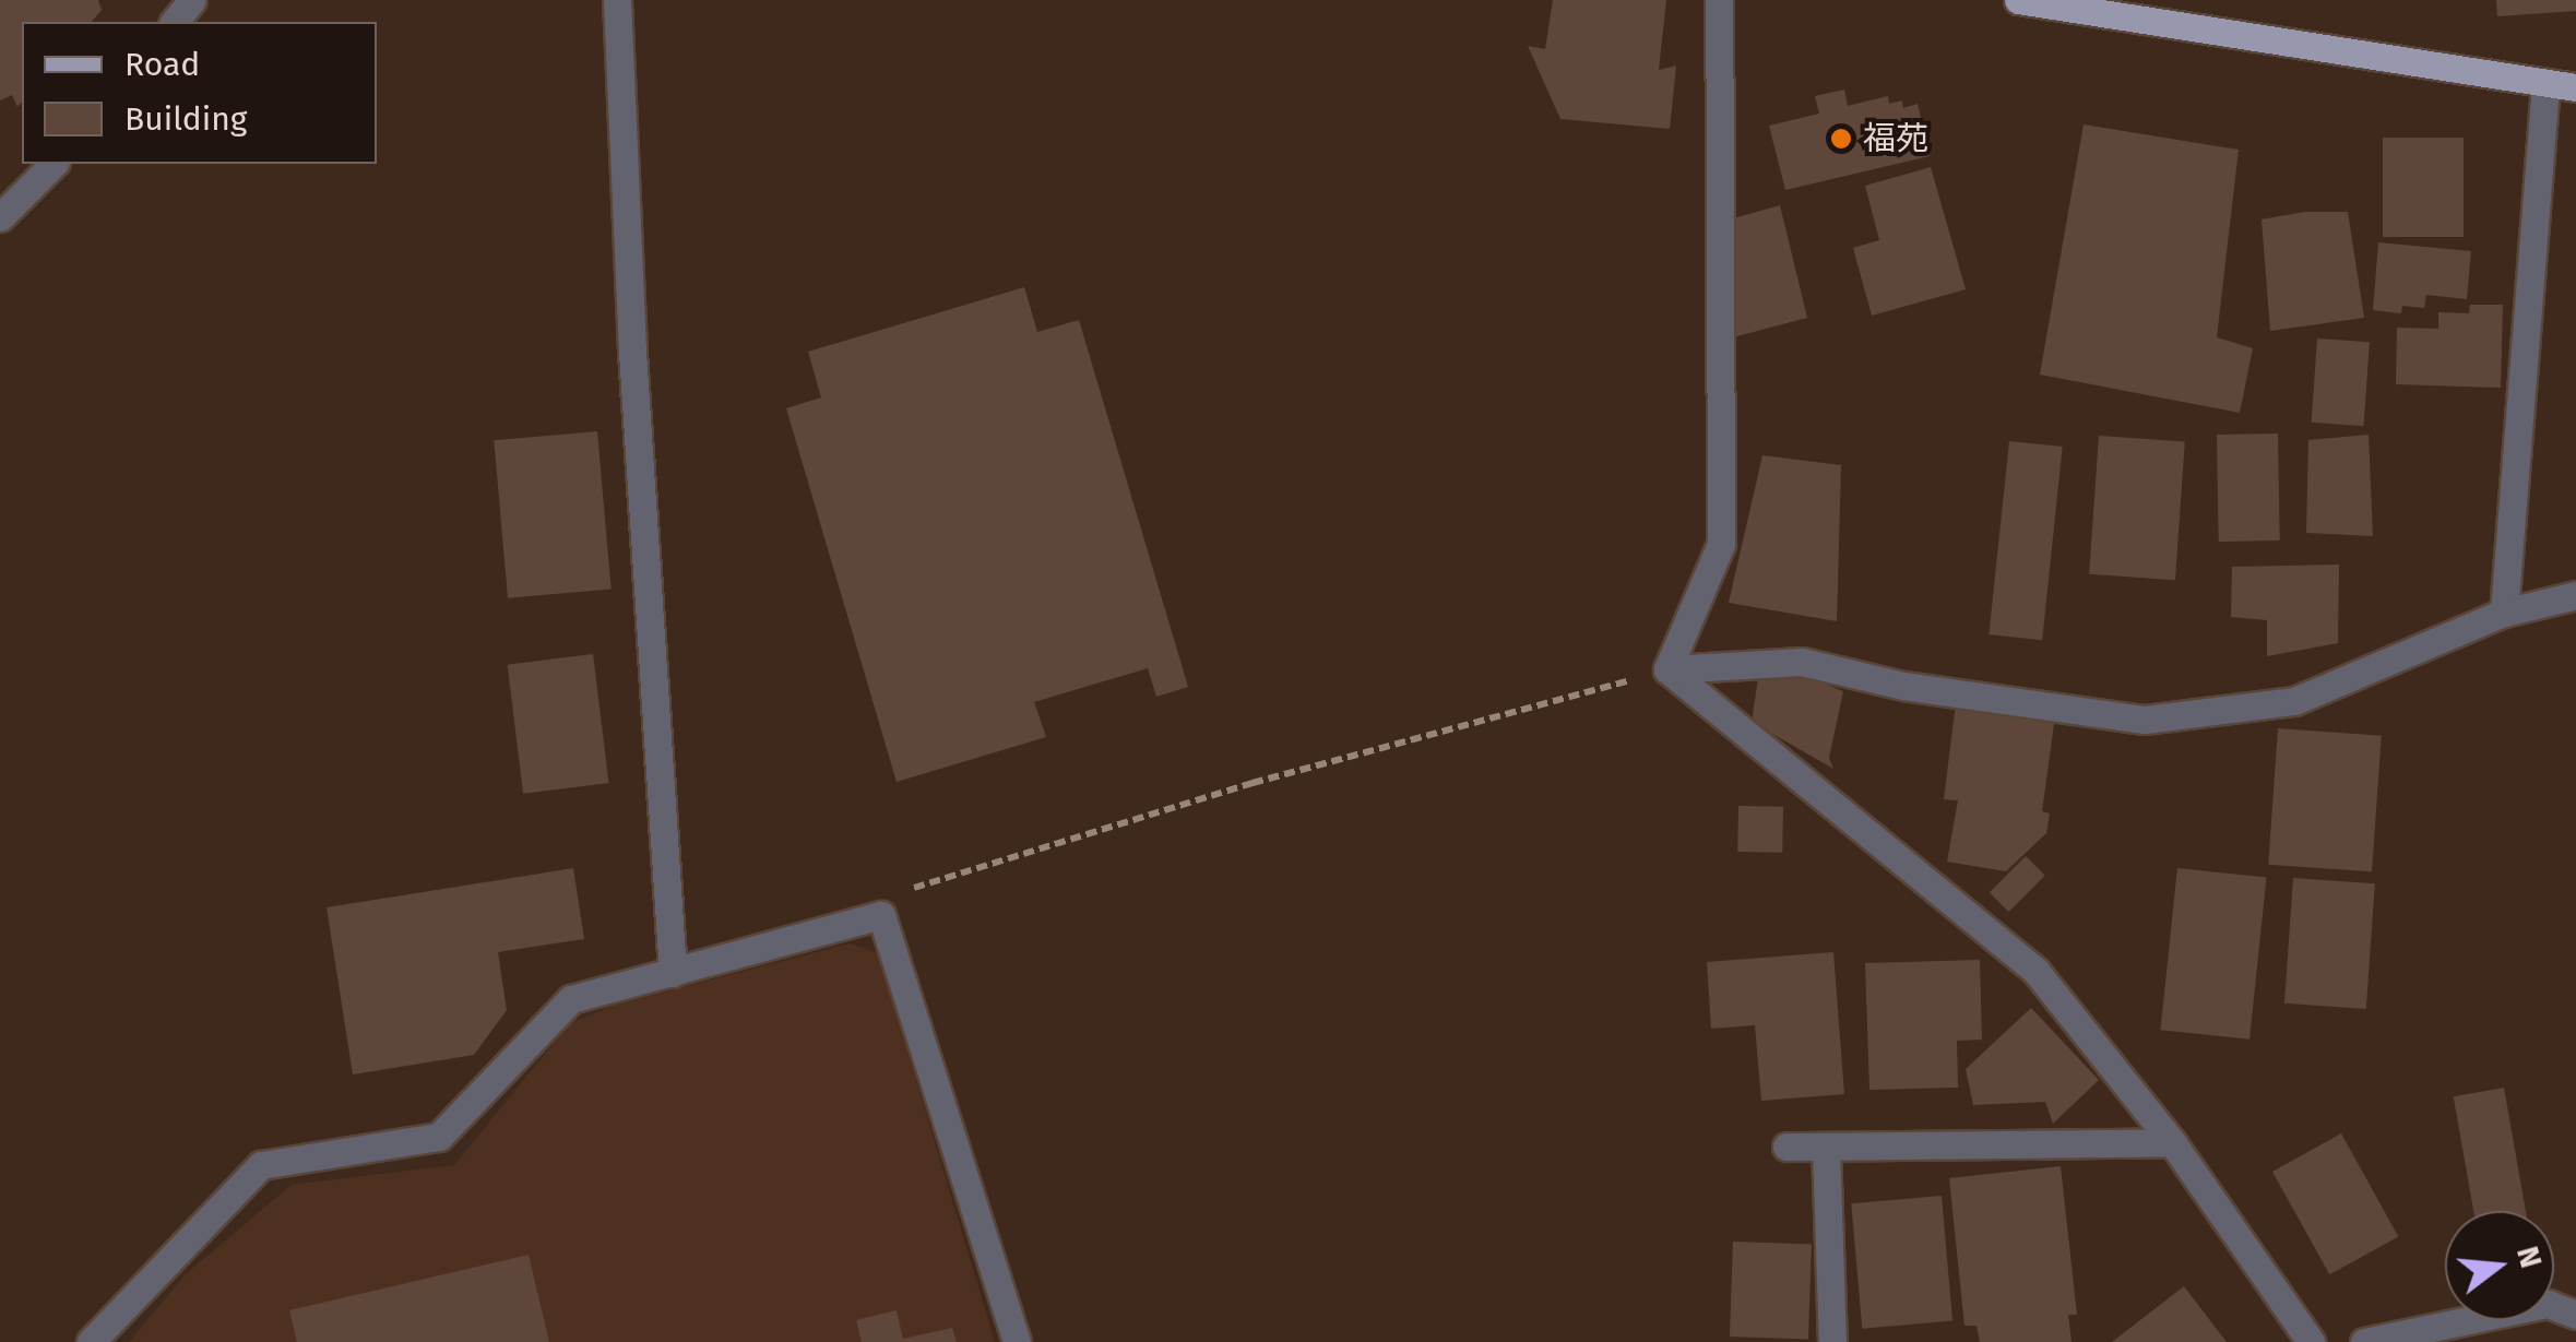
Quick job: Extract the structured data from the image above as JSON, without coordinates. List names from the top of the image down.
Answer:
{
  "places": ["福苑"],
  "legend": ["Road", "Building"],
  "north": "right"
}
